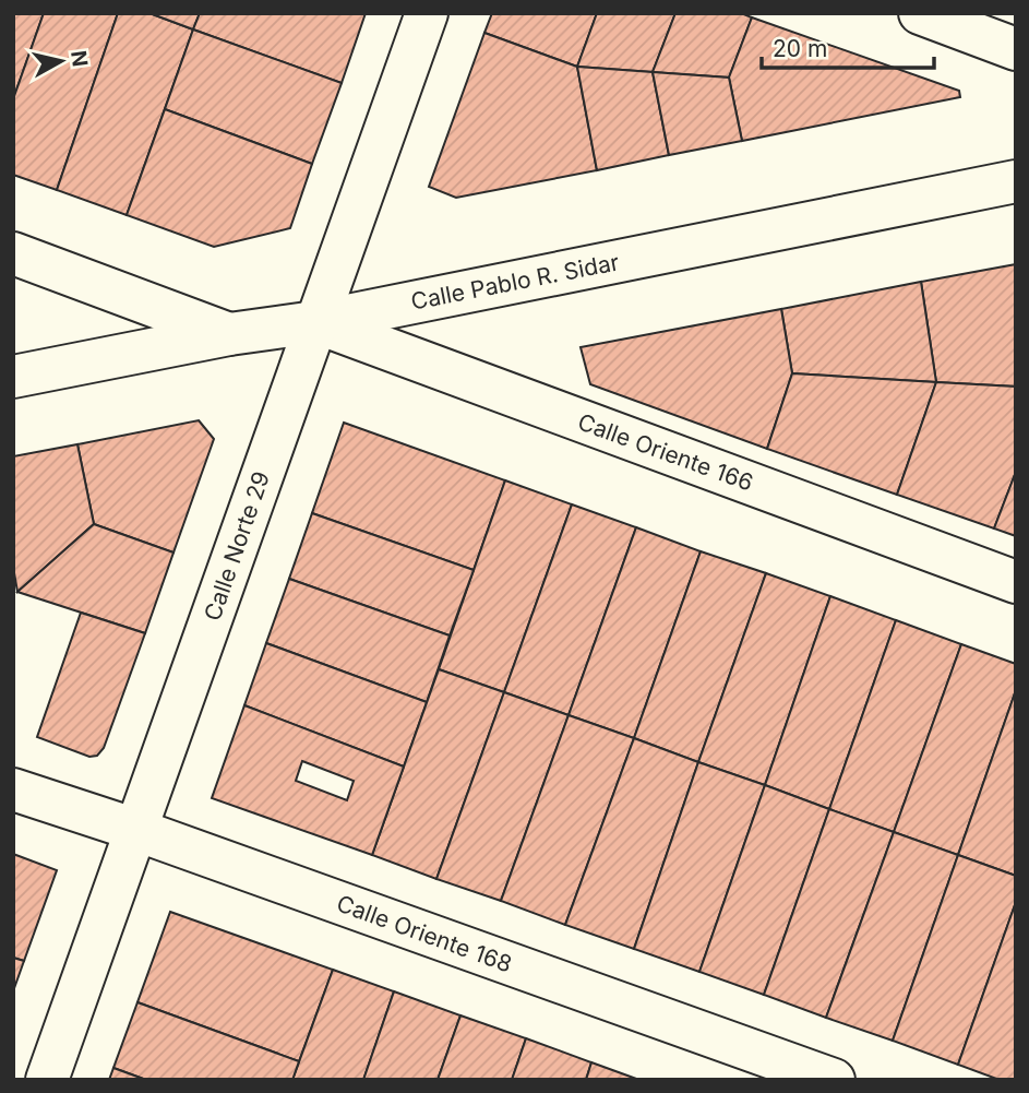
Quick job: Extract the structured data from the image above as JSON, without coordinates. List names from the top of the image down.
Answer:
{
  "streets": {
    "street": [
      "Calle Pablo R. Sidar",
      "Calle Oriente 166",
      "Calle Norte 29",
      "Calle Oriente 168"
    ]
  },
  "crossings": [
    ["Calle Pablo R. Sidar", "Calle Oriente 166"],
    ["Calle Pablo R. Sidar", "Calle Norte 29"],
    ["Calle Oriente 166", "Calle Norte 29"],
    ["Calle Norte 29", "Calle Oriente 168"]
  ],
  "scale_bar": "20 m",
  "north": "right"
}
